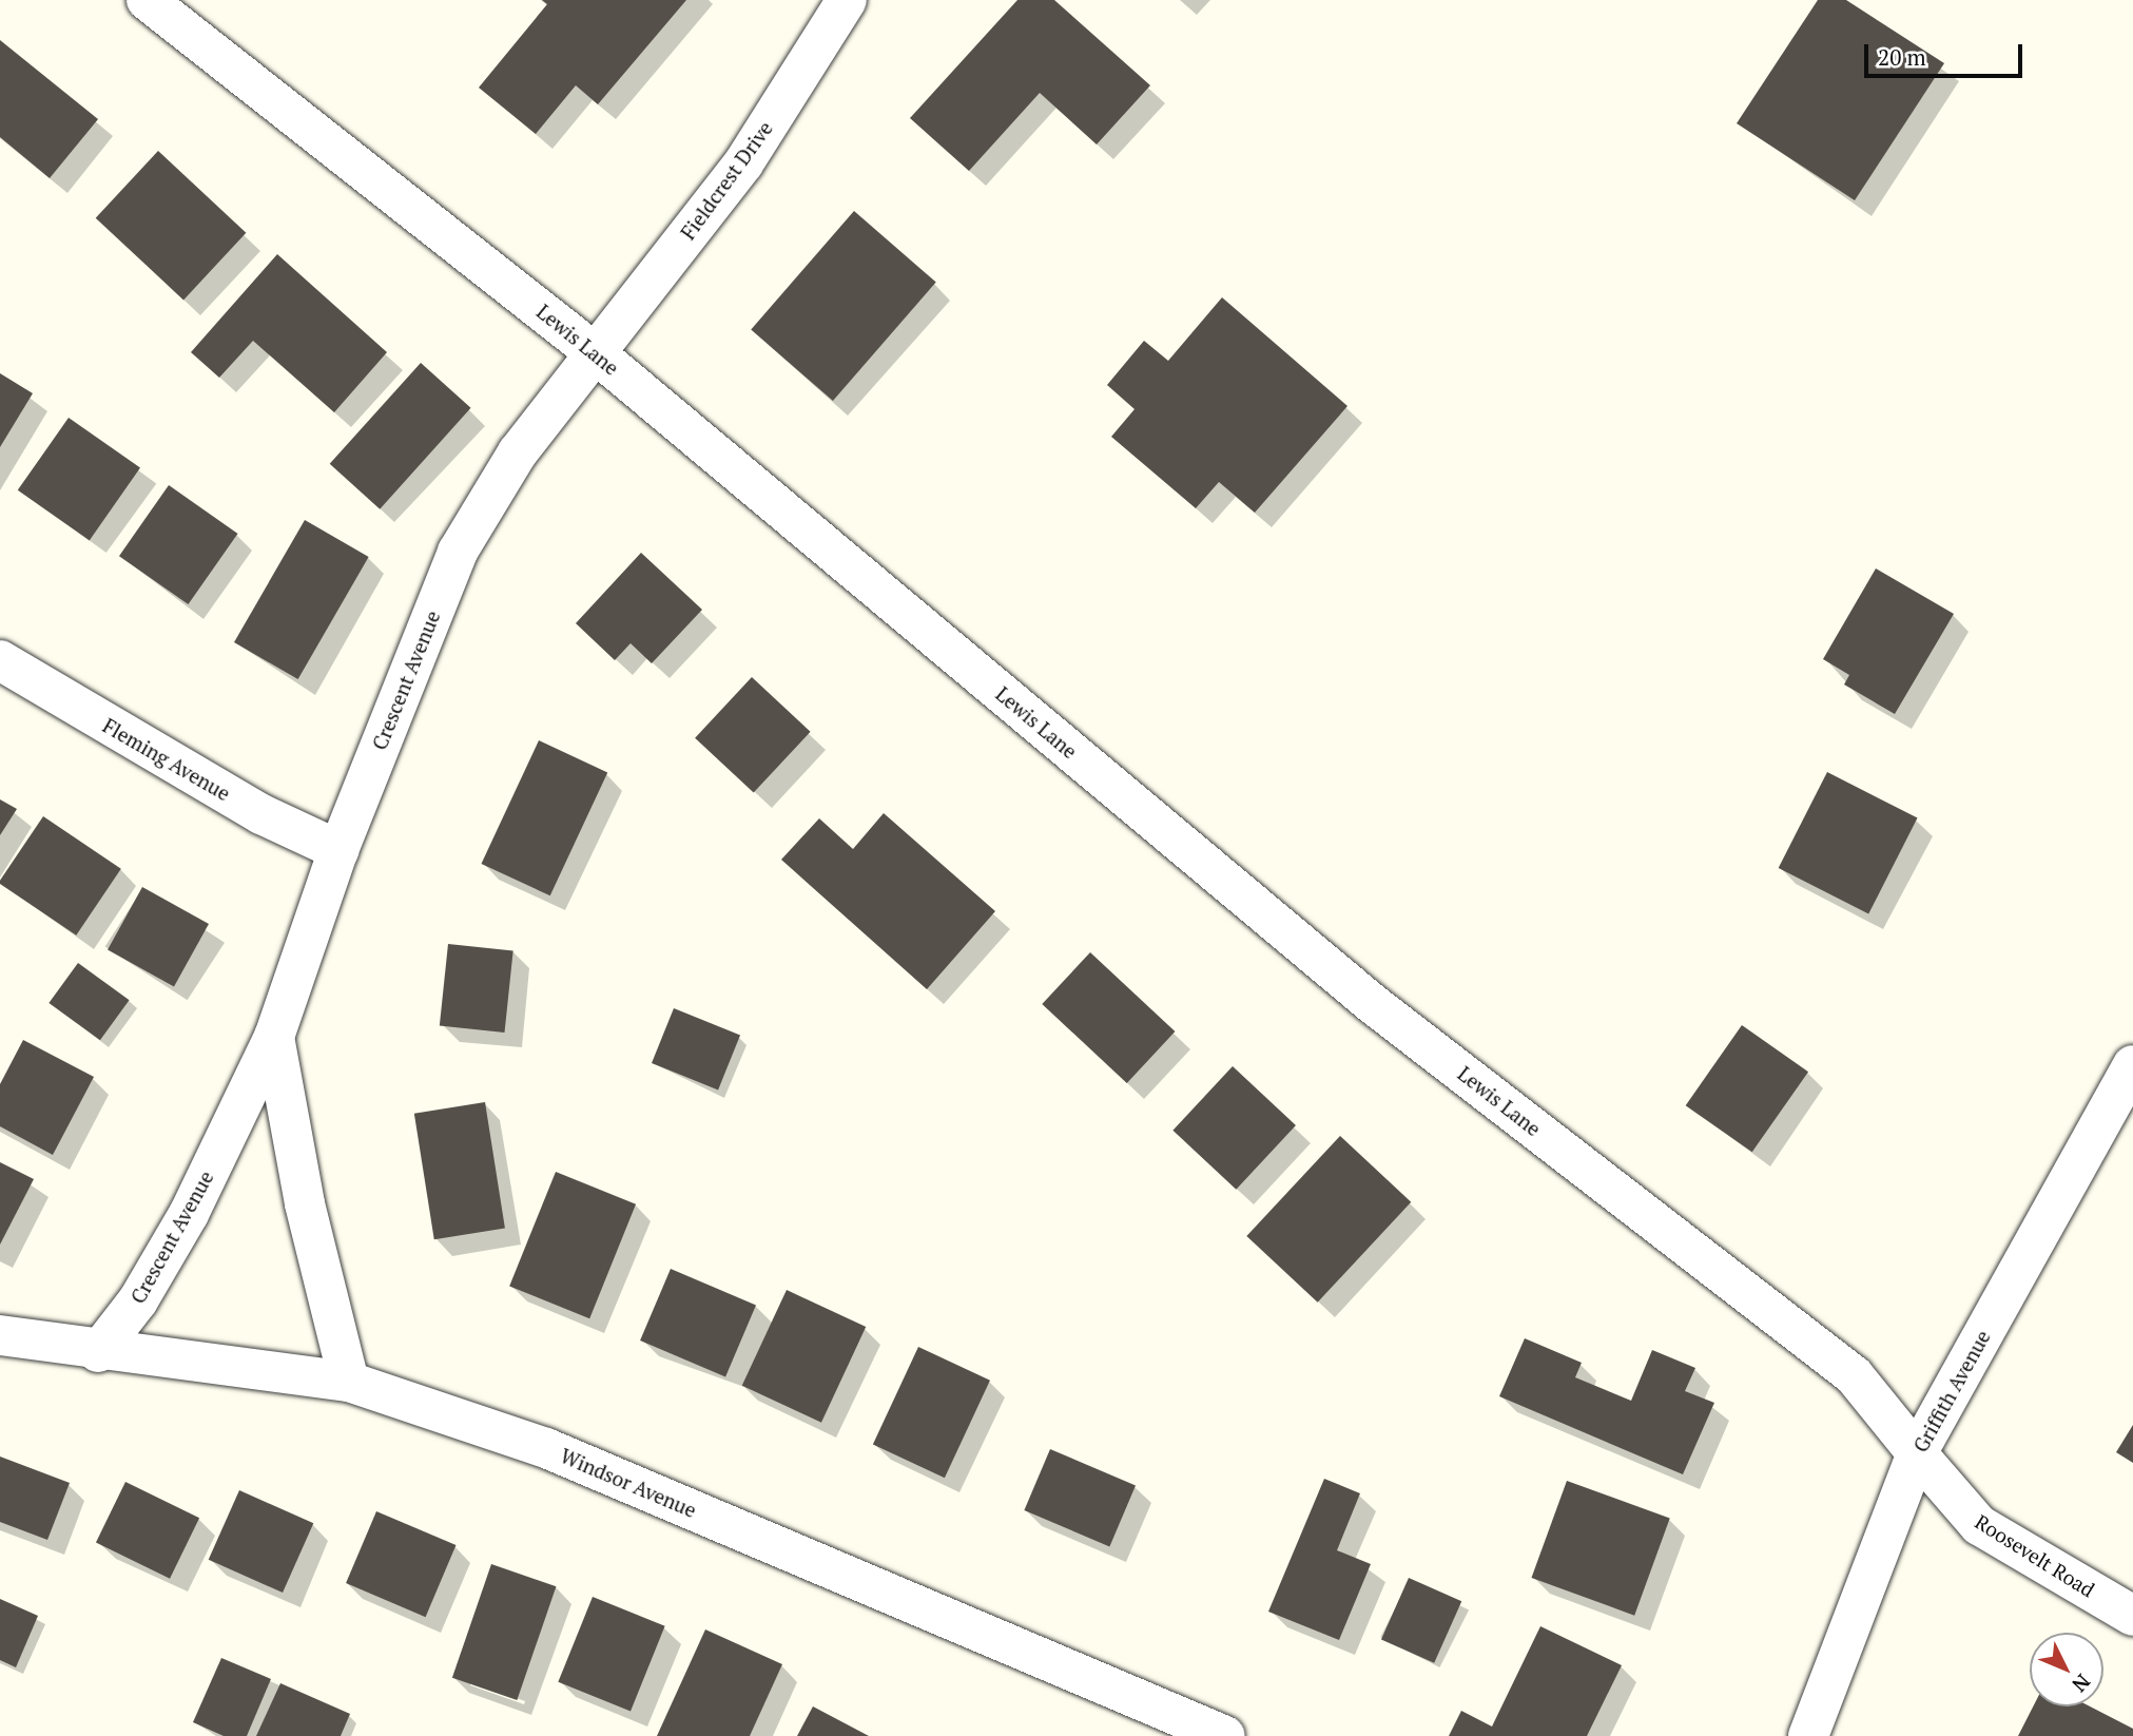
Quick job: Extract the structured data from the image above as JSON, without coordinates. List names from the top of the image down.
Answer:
{
  "streets": {
    "street": [
      "Fieldcrest Drive",
      "Lewis Lane",
      "Crescent Avenue",
      "Fleming Avenue",
      "Griffith Avenue",
      "Windsor Avenue",
      "Roosevelt Road"
    ]
  },
  "crossings": [
    ["Fieldcrest Drive", "Lewis Lane"],
    ["Fieldcrest Drive", "Crescent Avenue"],
    ["Lewis Lane", "Crescent Avenue"],
    ["Lewis Lane", "Griffith Avenue"],
    ["Lewis Lane", "Roosevelt Road"],
    ["Crescent Avenue", "Fleming Avenue"],
    ["Crescent Avenue", "Windsor Avenue"],
    ["Griffith Avenue", "Roosevelt Road"]
  ],
  "scale_bar": "20 m",
  "north": "bottom right"
}
